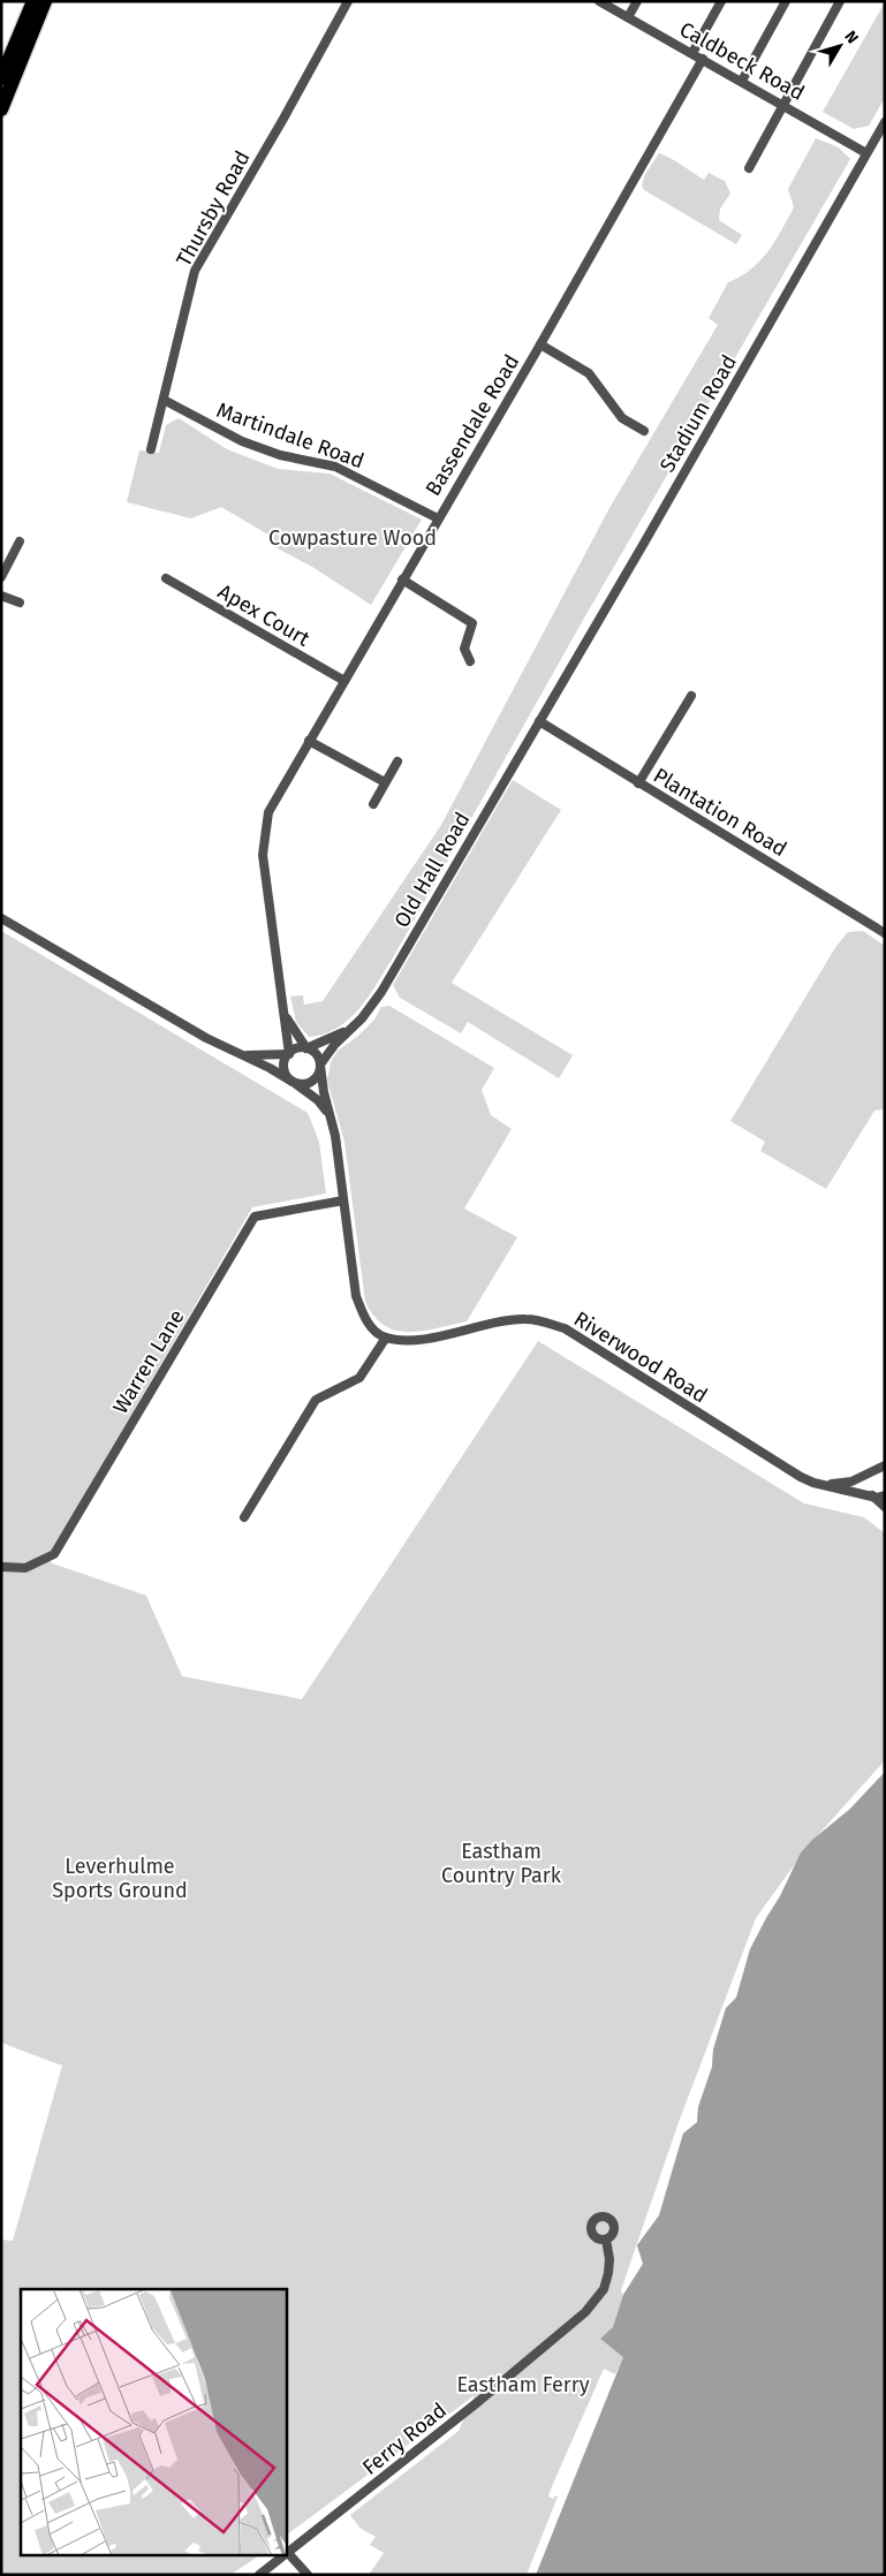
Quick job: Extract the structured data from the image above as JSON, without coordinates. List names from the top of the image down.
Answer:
{
  "streets": {
    "street": [
      "Caldbeck Road",
      "Thursby Road",
      "Stadium Road",
      "Bassendale Road",
      "Martindale Road",
      "Apex Court",
      "Plantation Road",
      "Old Hall Road",
      "Riverwood Road",
      "Warren Lane",
      "Ferry Road"
    ]
  },
  "crossings": [
    ["Caldbeck Road", "Stadium Road"],
    ["Caldbeck Road", "Bassendale Road"],
    ["Thursby Road", "Martindale Road"],
    ["Stadium Road", "Plantation Road"],
    ["Stadium Road", "Old Hall Road"],
    ["Bassendale Road", "Martindale Road"],
    ["Bassendale Road", "Apex Court"],
    ["Bassendale Road", "Old Hall Road"],
    ["Plantation Road", "Old Hall Road"]
  ],
  "parks": [
    "Cowpasture Wood",
    "Eastham Country Park",
    "Leverhulme Sports Ground",
    "Eastham Ferry"
  ],
  "north": "top right"
}
